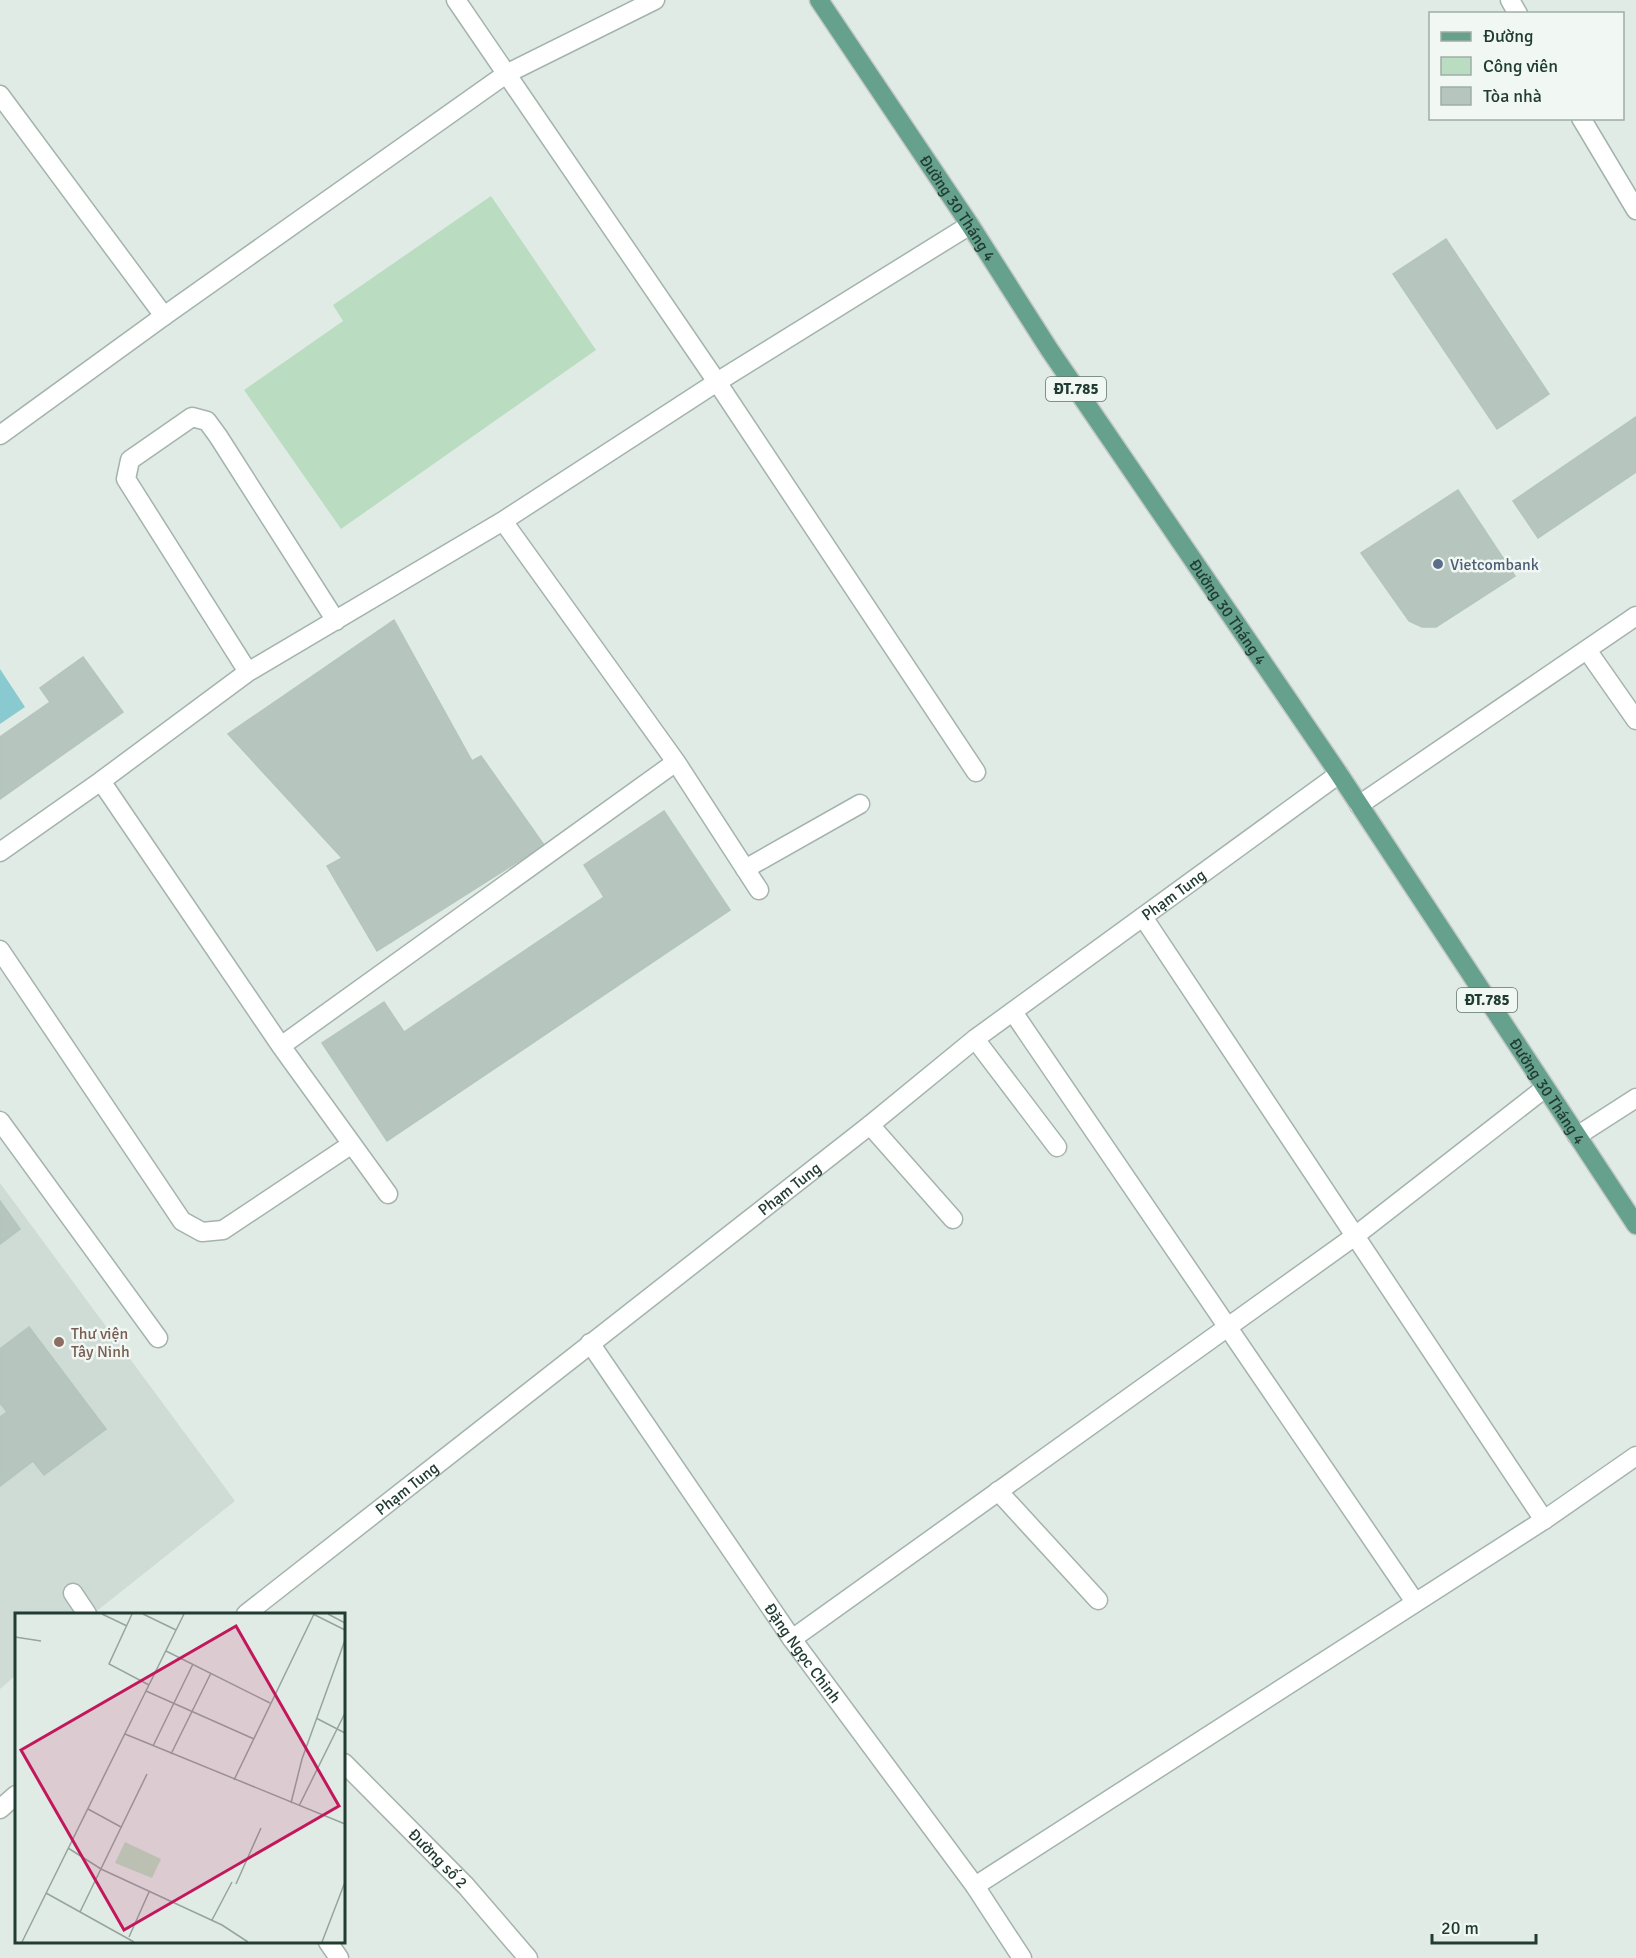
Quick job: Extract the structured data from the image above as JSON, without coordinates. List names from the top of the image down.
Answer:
{
  "streets": {
    "main road": ["Đường 30 Tháng 4", "ĐT.785"],
    "street": ["Phạm Tung", "Đặng Ngọc Chinh", "Đường số 2"]
  },
  "crossings": [
    ["Đường 30 Tháng 4", "Phạm Tung"],
    ["Phạm Tung", "Đặng Ngọc Chinh"]
  ],
  "places": ["Vietcombank", "Thư viện Tây Ninh"],
  "legend": ["Đường", "Công viên", "Tòa nhà"],
  "scale_bar": "20 m"
}
